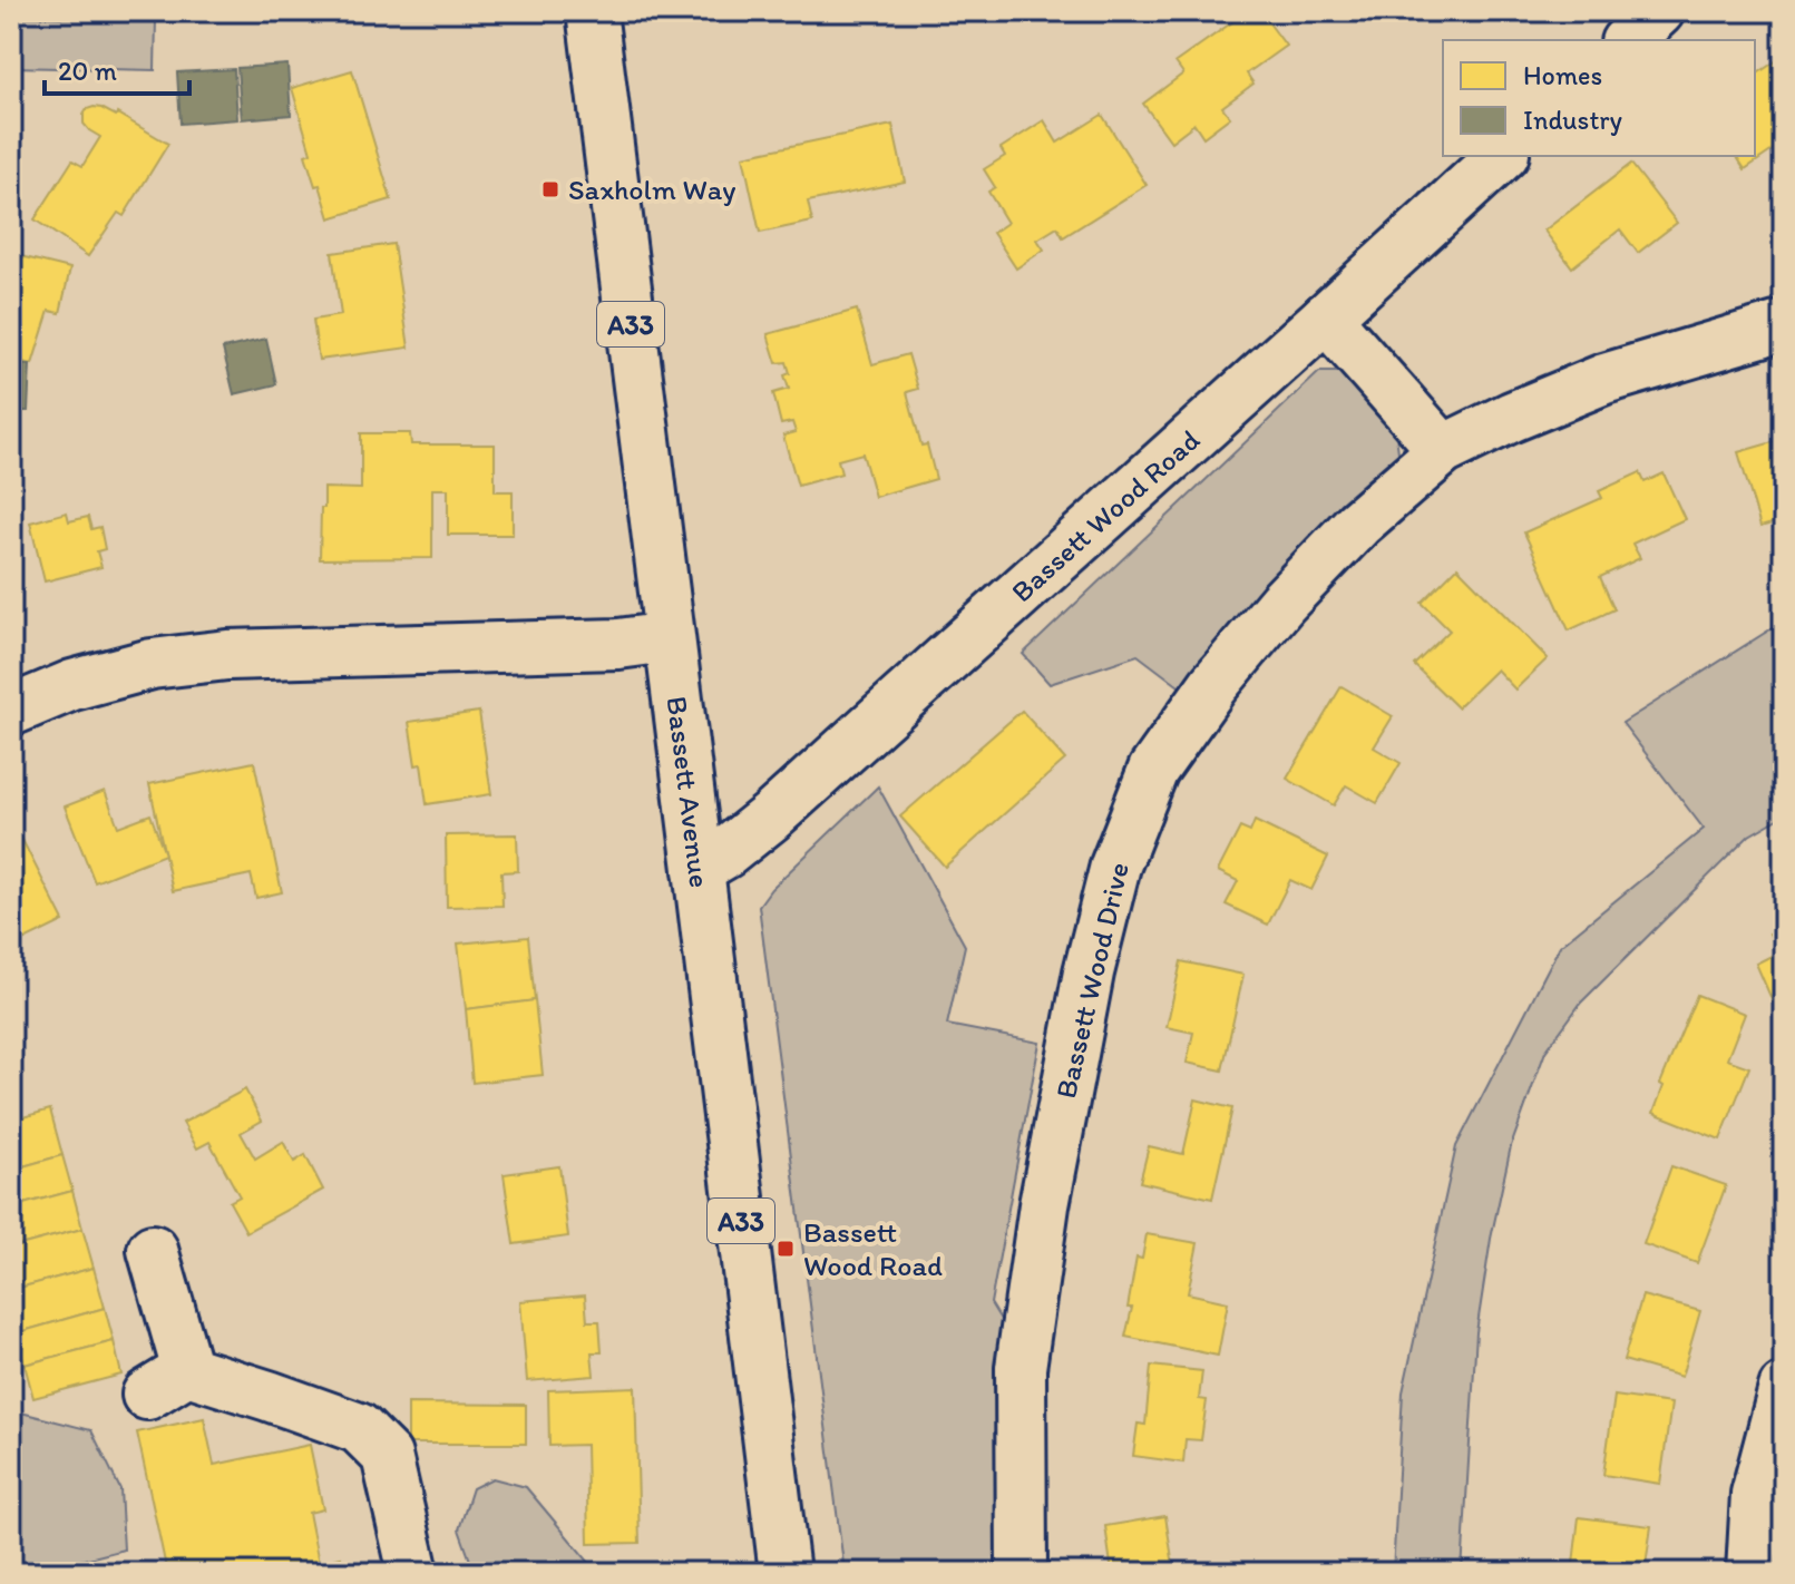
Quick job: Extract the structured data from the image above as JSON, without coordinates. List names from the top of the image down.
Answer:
{
  "streets": {
    "street": [
      "A33",
      "Bassett Wood Road",
      "Bassett Avenue",
      "Bassett Wood Drive"
    ]
  },
  "crossings": [
    ["Bassett Wood Road", "Bassett Avenue"]
  ],
  "places": {
    "transit": ["Saxholm Way", "Bassett Wood Road"]
  },
  "legend": ["Homes", "Industry"],
  "scale_bar": "20 m"
}
